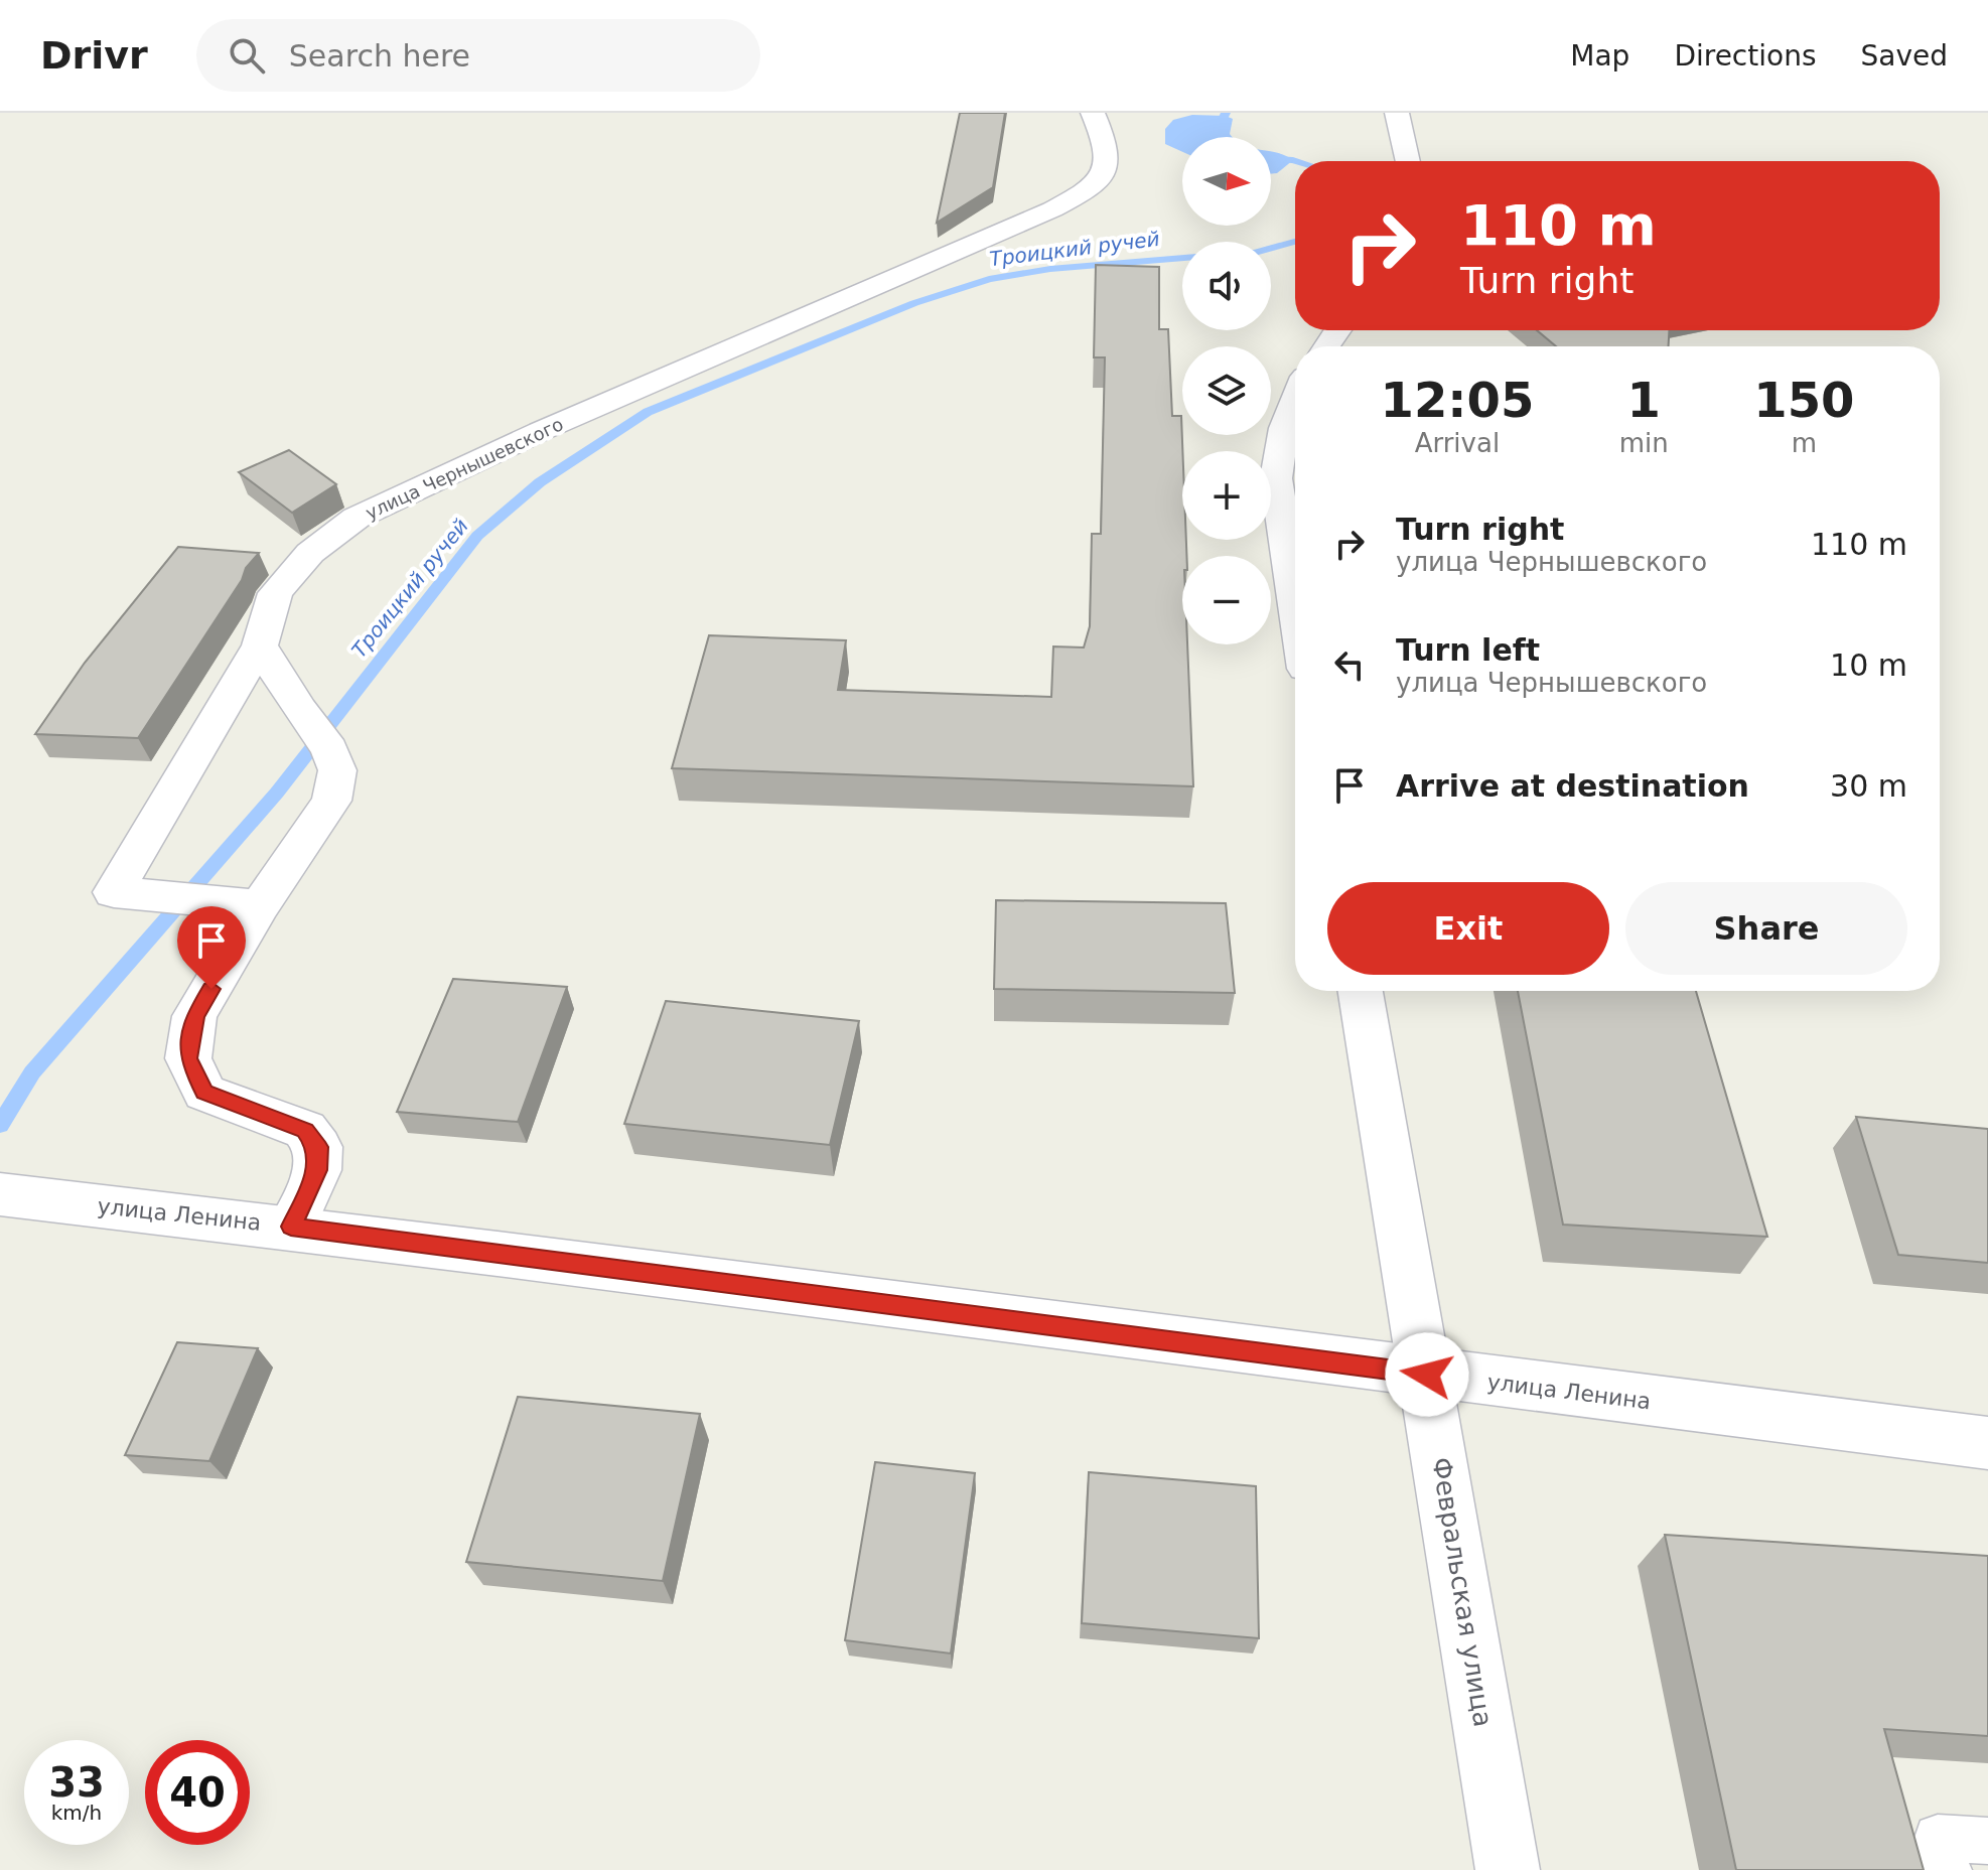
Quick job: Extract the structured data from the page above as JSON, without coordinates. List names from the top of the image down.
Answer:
{
  "streets": {
    "street": ["улица Чернышевского", "улица Ленина", "Февральская улица"]
  },
  "crossings": [
    ["улица Ленина", "Февральская улица"]
  ],
  "water": ["Троицкий ручей"],
  "north": "right",
  "page": {
    "header": "Drivr",
    "search": "Search here",
    "nav": ["Map", "Directions", "Saved"],
    "map_buttons": ["+", "−"],
    "turn": ["110 m", "Turn right"],
    "eta": [
      "12:05",
      "Arrival",
      "1",
      "min",
      "150",
      "m"
    ],
    "list": [
      {
        "name": "Turn right",
        "note": "улица Чернышевского",
        "value": "110 m"
      },
      {
        "name": "Turn left",
        "note": "улица Чернышевского",
        "value": "10 m"
      },
      {
        "name": "Arrive at destination",
        "value": "30 m"
      }
    ],
    "buttons": ["Exit", "Share"],
    "speed": "33 km/h",
    "limit": "40"
  }
}
